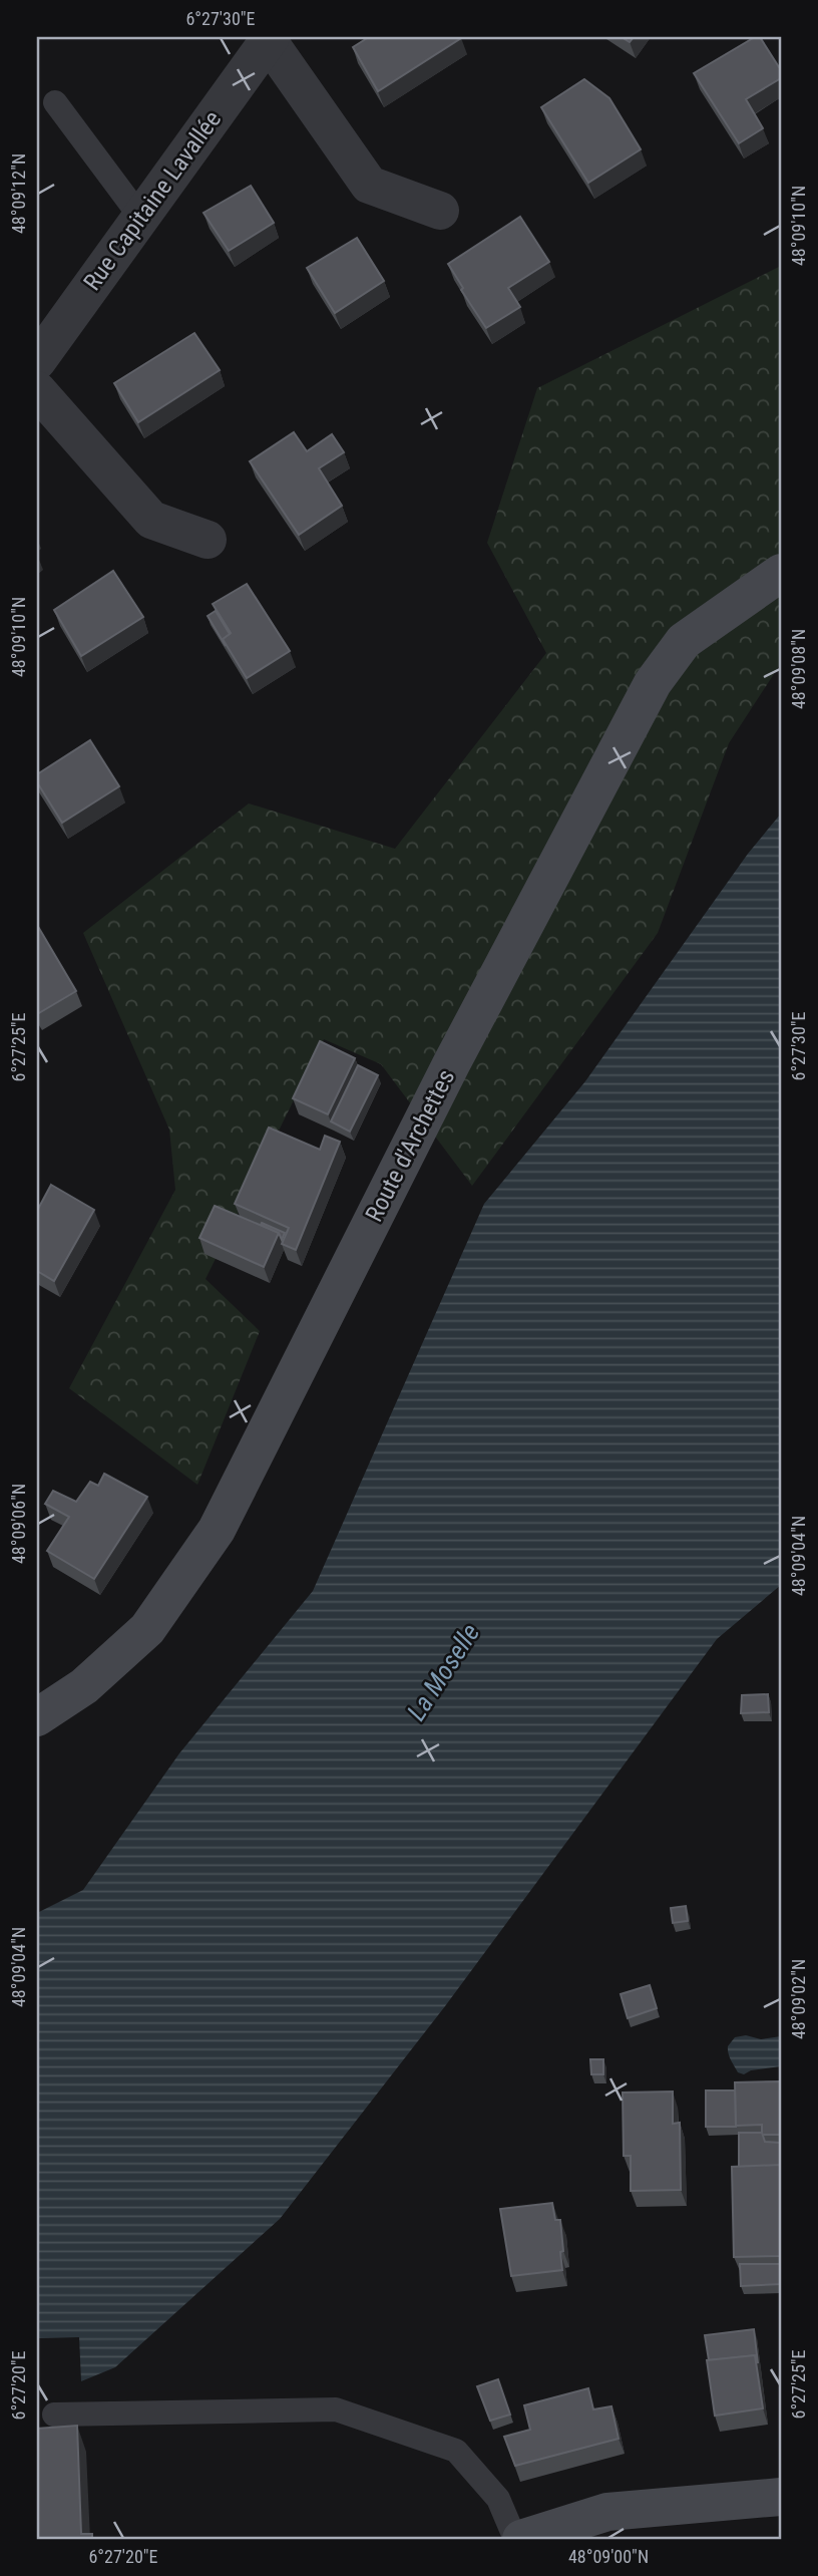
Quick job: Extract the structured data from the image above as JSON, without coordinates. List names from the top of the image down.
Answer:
{
  "streets": {
    "street": ["Rue Capitaine Lavallée", "Route d'Archettes"]
  },
  "water": ["La Moselle"],
  "coordinates": [
    "6°27'30\"E",
    "48°09'12\"N",
    "48°09'10\"N",
    "48°09'08\"N",
    "6°27'25\"E",
    "48°09'06\"N",
    "48°09'04\"N",
    "48°09'02\"N",
    "6°27'20\"E",
    "48°09'00\"N"
  ]
}
